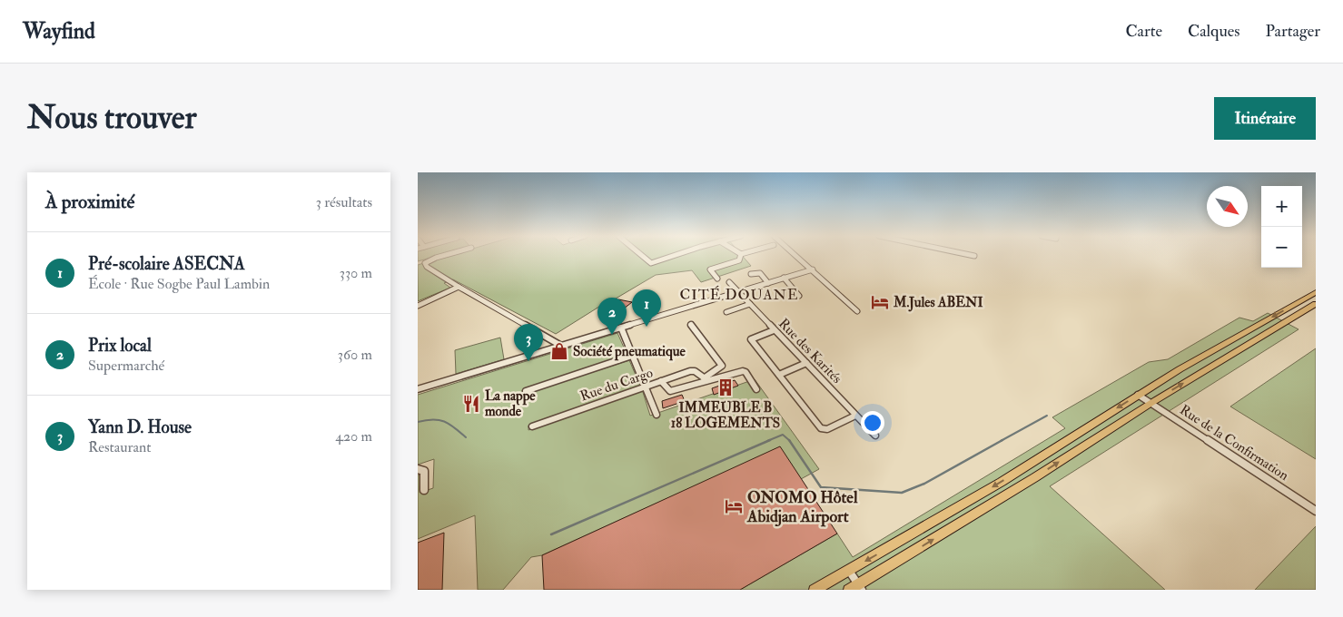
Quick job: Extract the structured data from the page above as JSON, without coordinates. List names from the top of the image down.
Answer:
{
  "streets": {
    "street": ["Rue des Karités", "Rue du Cargo", "Rue de la Confirmation"]
  },
  "districts": ["CITÉ DOUANE"],
  "places": {
    "hotel": ["M.Jules ABENI", "ONOMO Hôtel Abidjan Airport"],
    "shop": ["Société pneumatique"],
    "building": ["IMMEUBLE B 18 LOGEMENTS"],
    "restaurant": ["La nappe monde"]
  },
  "north": "bottom right",
  "page": {
    "header": "Wayfind",
    "nav": ["Carte", "Calques", "Partager"],
    "buttons": "Itinéraire",
    "title": "Nous trouver",
    "heading": ["À proximité", "3 résultats"],
    "map_buttons": ["+", "−"],
    "list": [
      {
        "mark": "1",
        "name": "Pré-scolaire ASECNA",
        "note": "École · Rue Sogbe Paul Lambin",
        "value": "330 m"
      },
      {
        "mark": "2",
        "name": "Prix local",
        "note": "Supermarché",
        "value": "360 m"
      },
      {
        "mark": "3",
        "name": "Yann D. House",
        "note": "Restaurant",
        "value": "420 m"
      }
    ],
    "pins": ["1", "2", "3"]
  }
}
